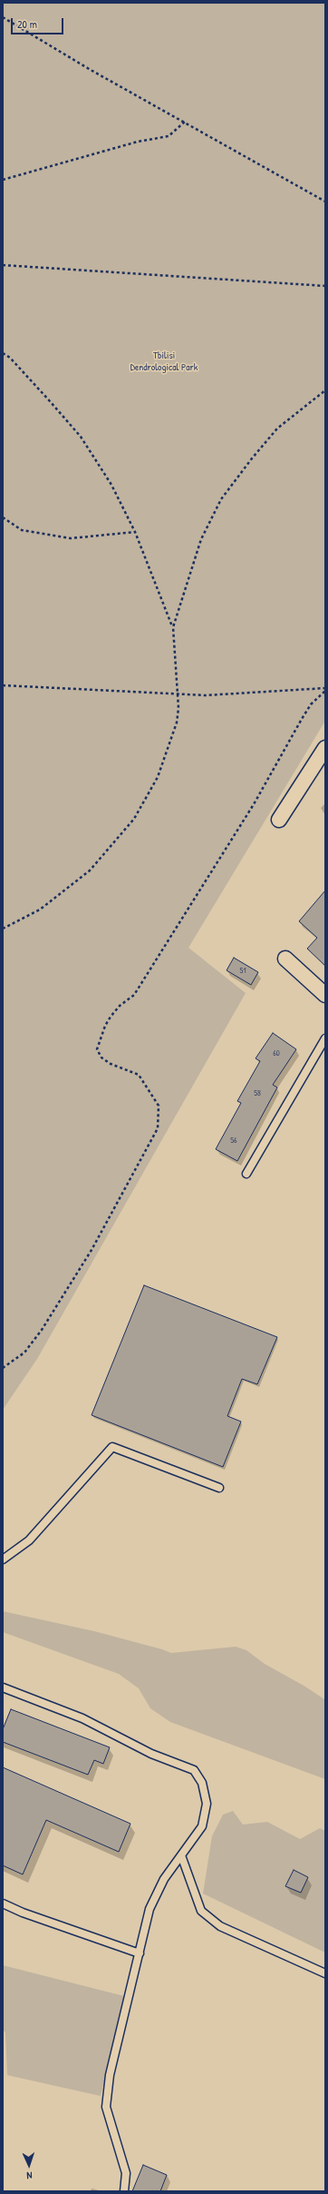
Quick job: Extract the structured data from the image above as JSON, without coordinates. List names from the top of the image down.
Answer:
{
  "parks": ["Tbilisi Dendrological Park"],
  "house_numbers": [
    "51",
    "60",
    "58",
    "56"
  ],
  "scale_bar": "20 m",
  "north": "bottom"
}
